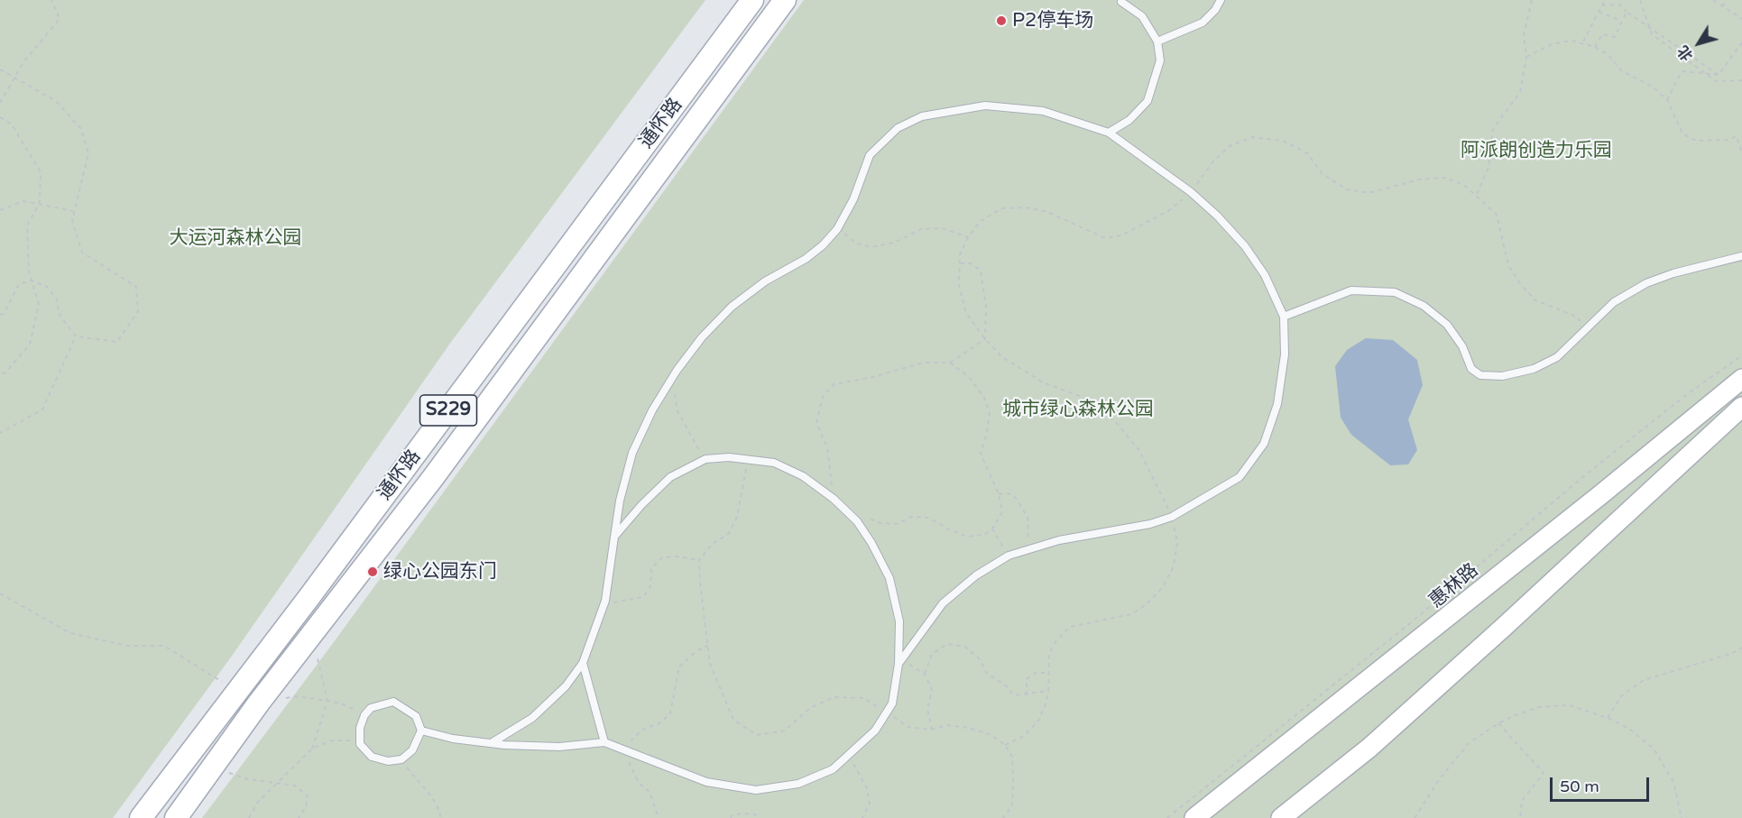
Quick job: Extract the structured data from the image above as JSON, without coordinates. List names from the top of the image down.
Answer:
{
  "streets": {
    "main road": ["通怀路", "S229", "惠林路"]
  },
  "parks": ["阿派朗创造力乐园", "大运河森林公园", "城市绿心森林公园"],
  "places": ["P2停车场", "绿心公园东门"],
  "scale_bar": "50 m",
  "north": "bottom left"
}
